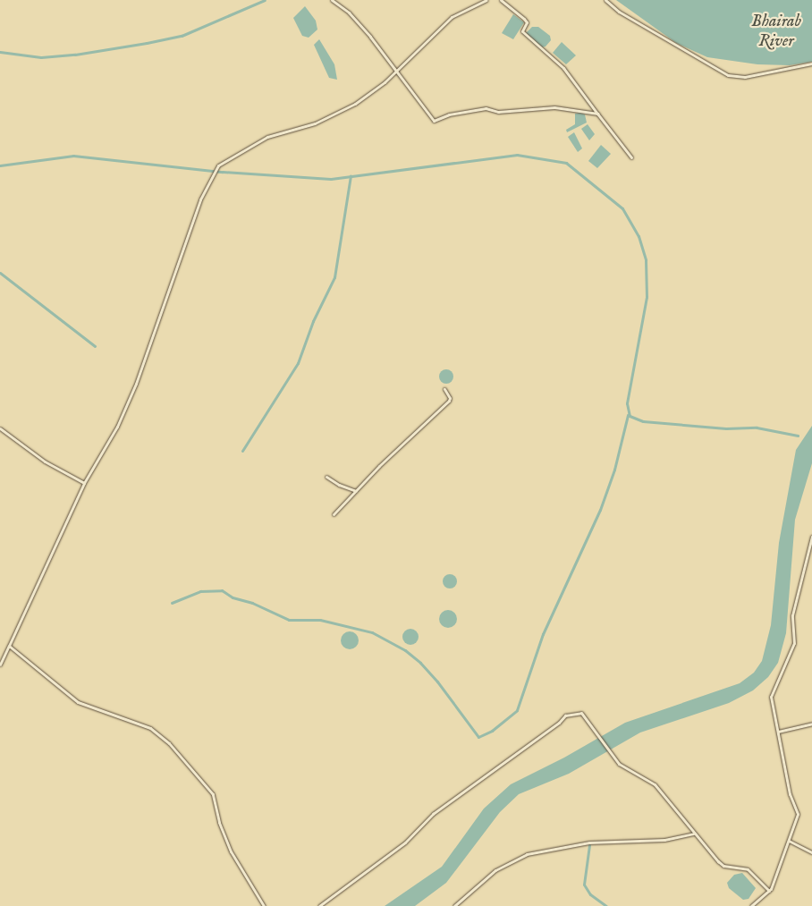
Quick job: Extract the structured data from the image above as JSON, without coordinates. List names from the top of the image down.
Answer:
{
  "water": ["Bhairab River"]
}
